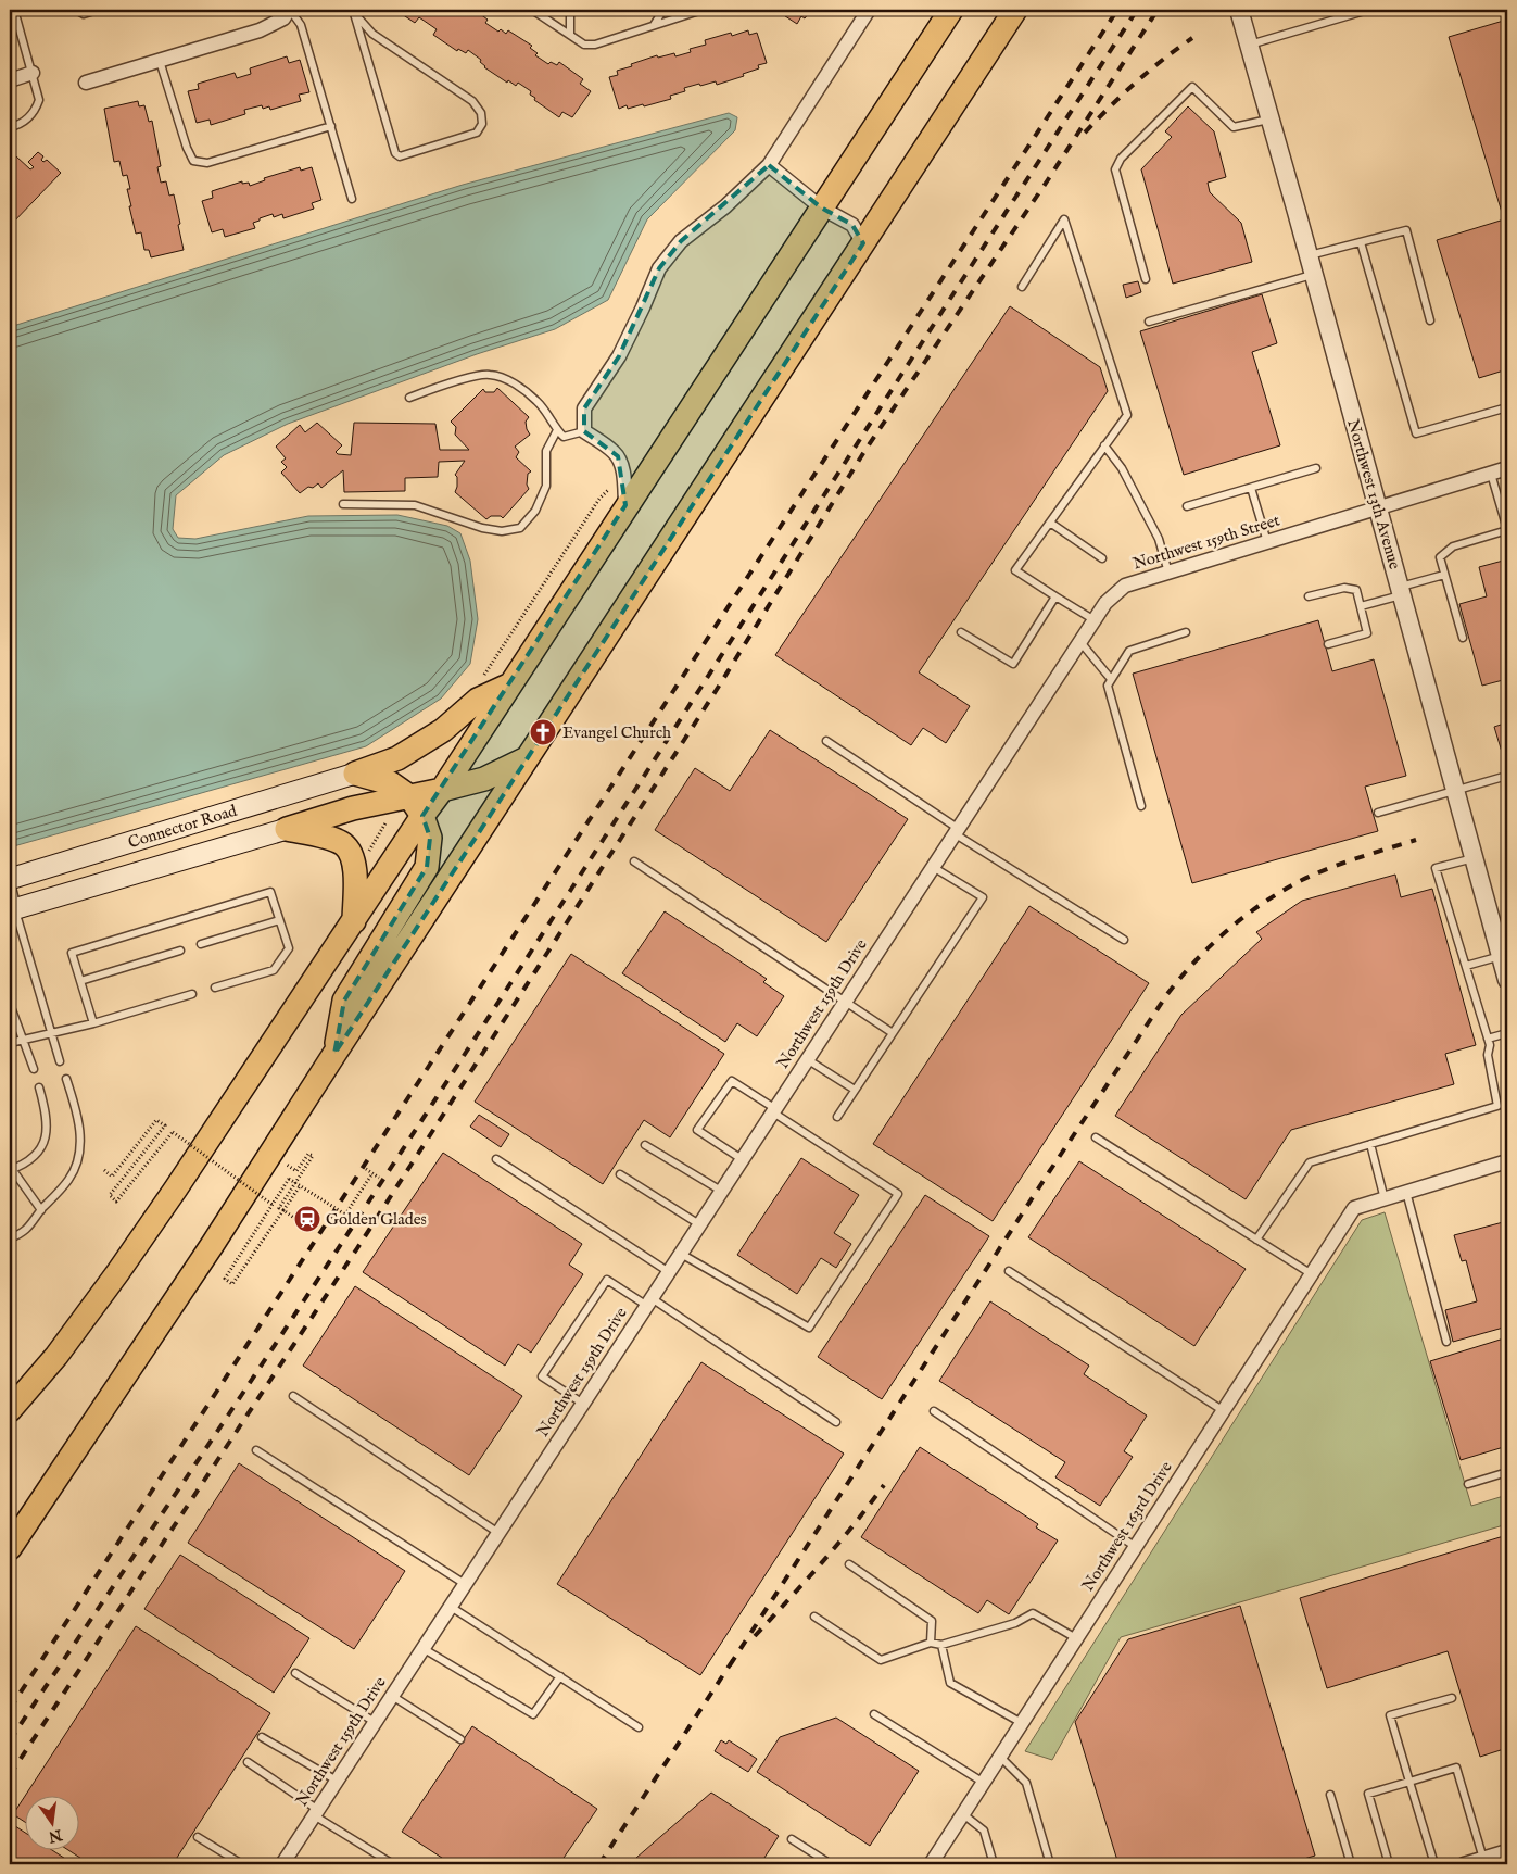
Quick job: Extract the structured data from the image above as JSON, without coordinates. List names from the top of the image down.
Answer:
{
  "streets": {
    "main road": ["Connector Road"],
    "street": [
      "Northwest 13th Avenue",
      "Northwest 159th Street",
      "Northwest 159th Drive",
      "Northwest 163rd Drive"
    ]
  },
  "crossings": [
    ["Northwest 13th Avenue", "Northwest 159th Street"],
    ["Northwest 159th Street", "Northwest 159th Drive"]
  ],
  "places": {
    "church": ["Evangel Church"],
    "station": ["Golden Glades"]
  },
  "north": "bottom"
}
